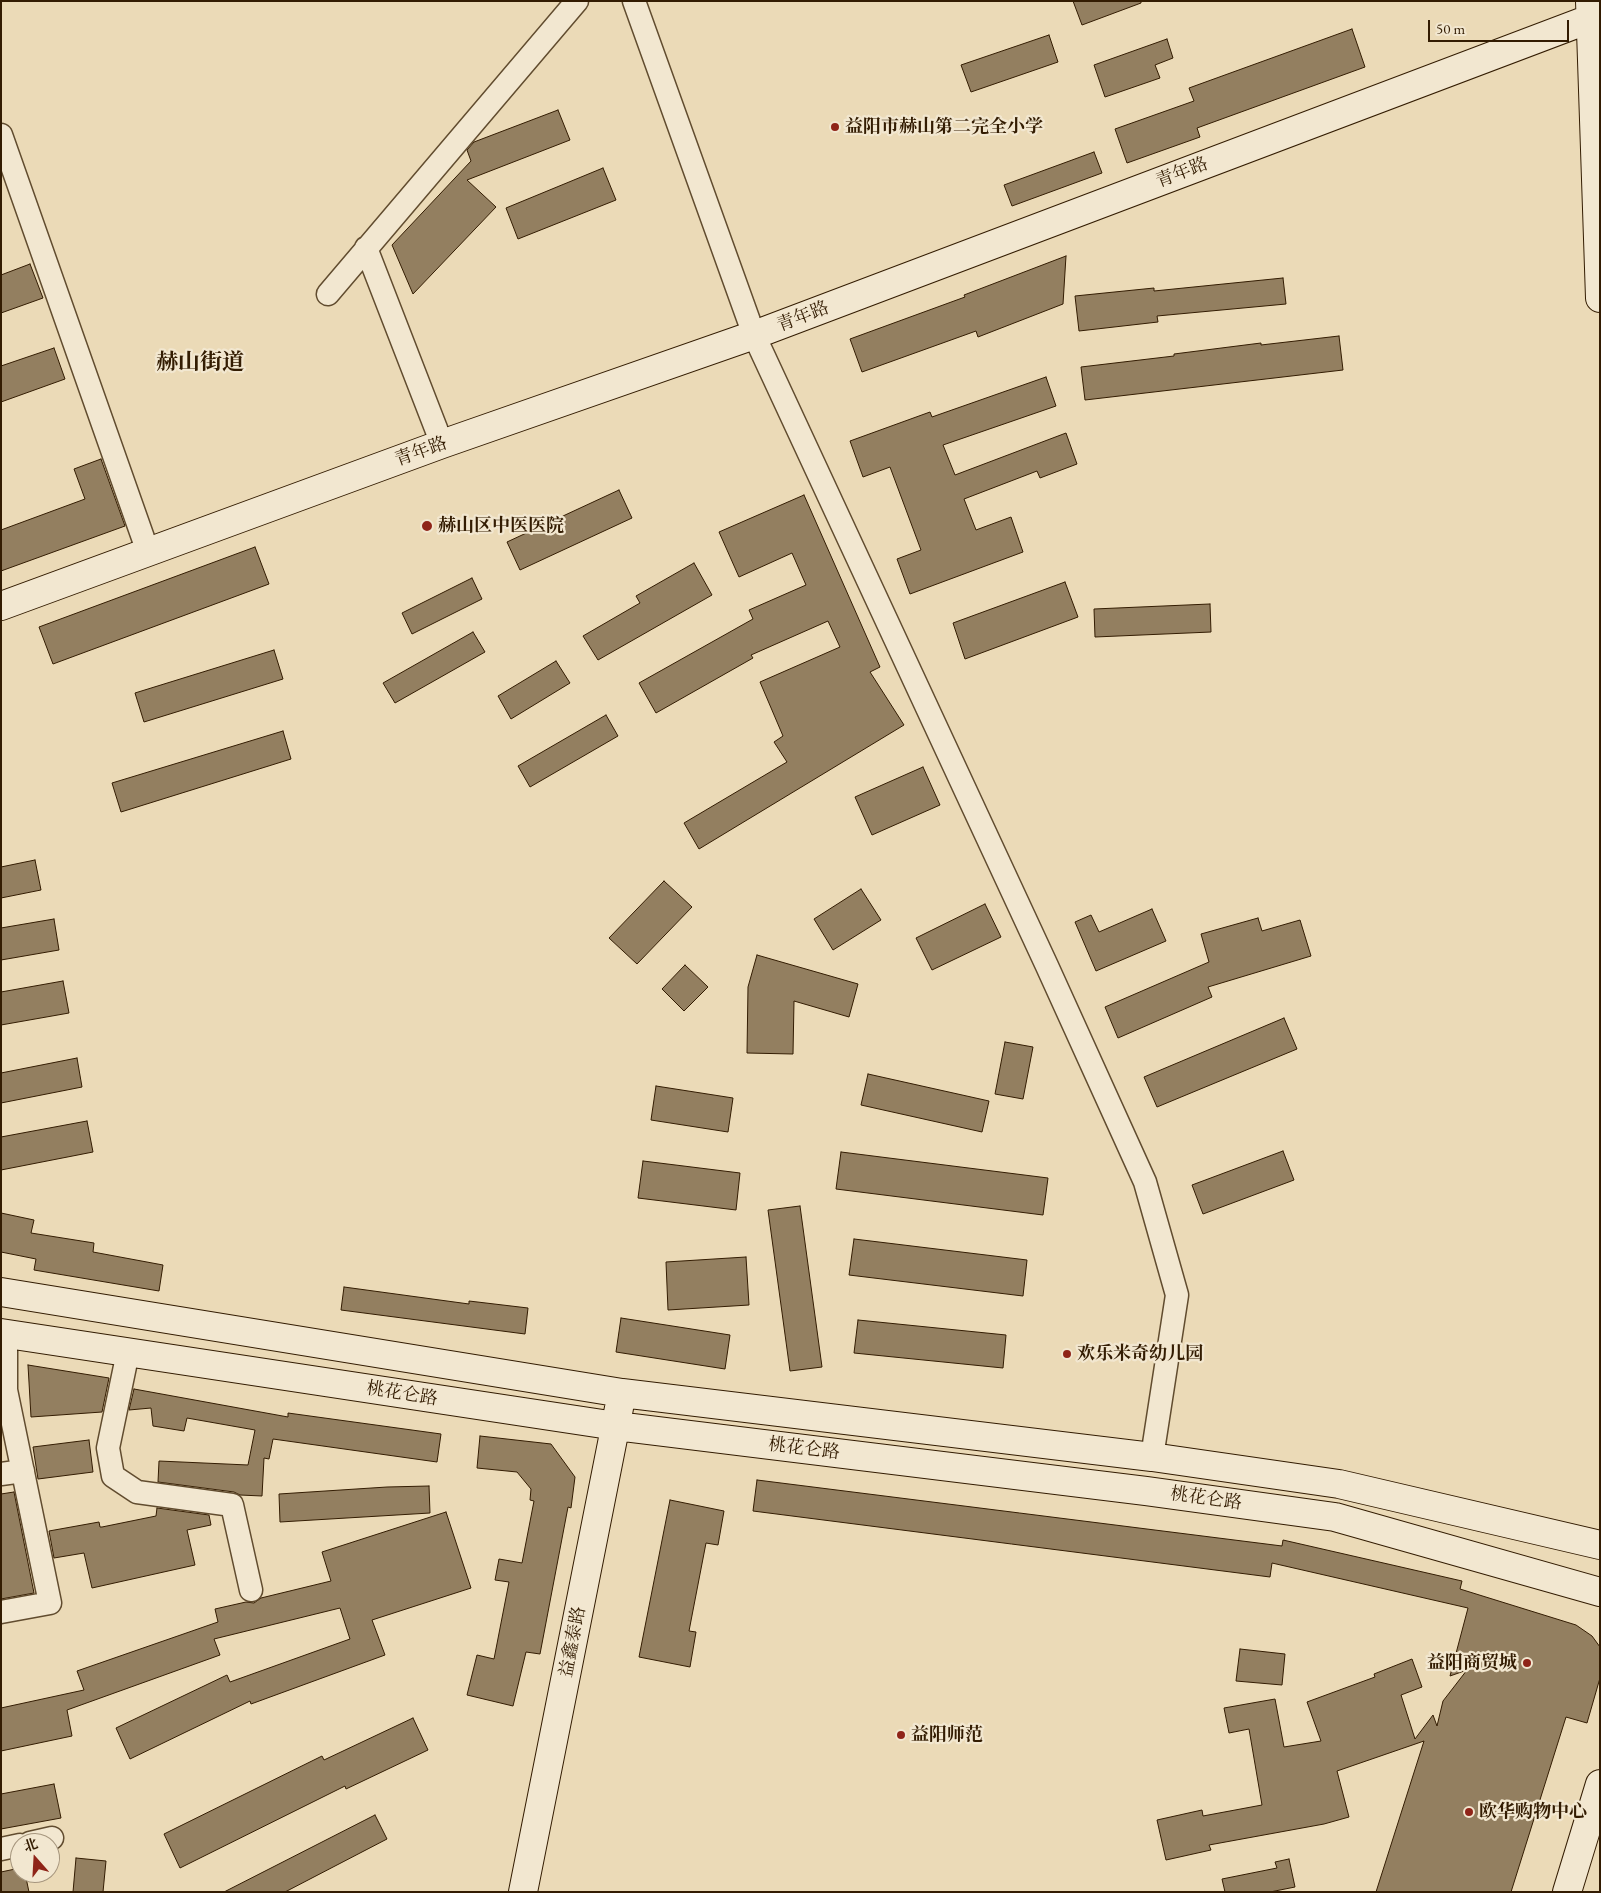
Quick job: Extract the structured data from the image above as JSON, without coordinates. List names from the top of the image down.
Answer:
{
  "streets": {
    "main road": ["青年路", "桃花仑路", "益鑫泰路"]
  },
  "crossings": [
    ["桃花仑路", "益鑫泰路"]
  ],
  "districts": ["赫山街道"],
  "places": [
    "益阳市赫山第二完全小学",
    "赫山区中医医院",
    "欢乐米奇幼儿园",
    "益阳商贸城",
    "益阳师范",
    "欧华购物中心"
  ],
  "scale_bar": "50 m",
  "north": "top"
}
